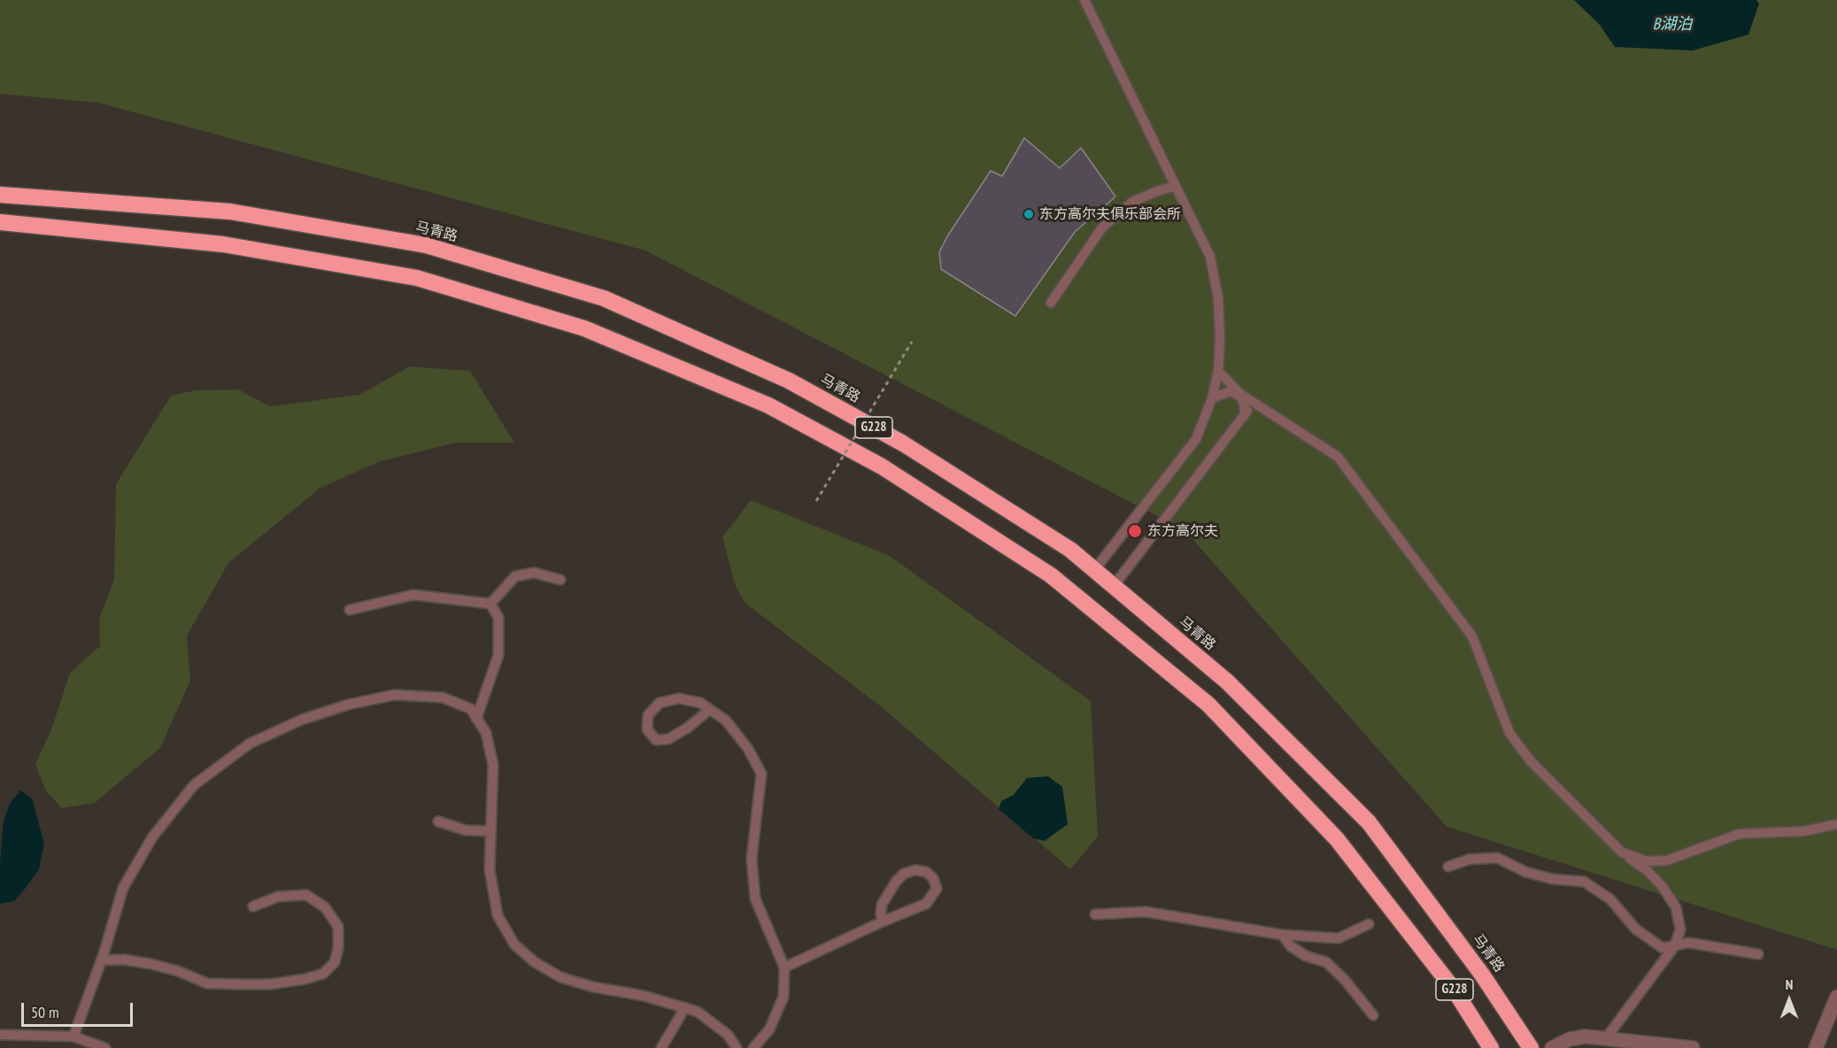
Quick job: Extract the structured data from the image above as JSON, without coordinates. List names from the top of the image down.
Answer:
{
  "streets": {
    "highway": ["马青路", "G228"]
  },
  "water": ["B湖泊"],
  "places": ["东方高尔夫俱乐部会所", "东方高尔夫"],
  "scale_bar": "50 m",
  "north": "top"
}
